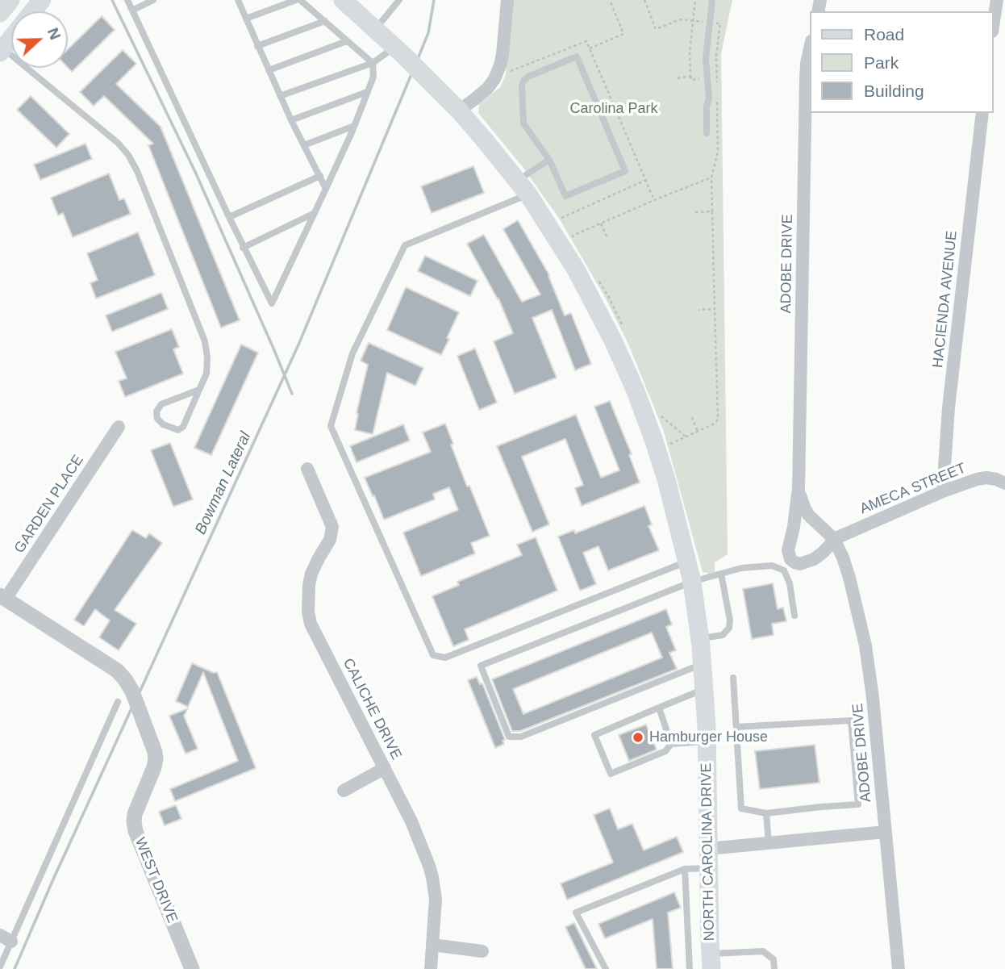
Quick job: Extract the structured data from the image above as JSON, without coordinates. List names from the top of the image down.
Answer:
{
  "streets": {
    "main road": ["NORTH CAROLINA DRIVE"],
    "street": [
      "ADOBE DRIVE",
      "HACIENDA AVENUE",
      "AMECA STREET",
      "GARDEN PLACE",
      "CALICHE DRIVE",
      "WEST DRIVE"
    ]
  },
  "crossings": [
    ["ADOBE DRIVE", "AMECA STREET"],
    ["HACIENDA AVENUE", "AMECA STREET"],
    ["GARDEN PLACE", "WEST DRIVE"]
  ],
  "water": ["Bowman Lateral"],
  "parks": ["Carolina Park"],
  "places": ["Hamburger House"],
  "legend": ["Road", "Park", "Building"],
  "north": "right"
}
